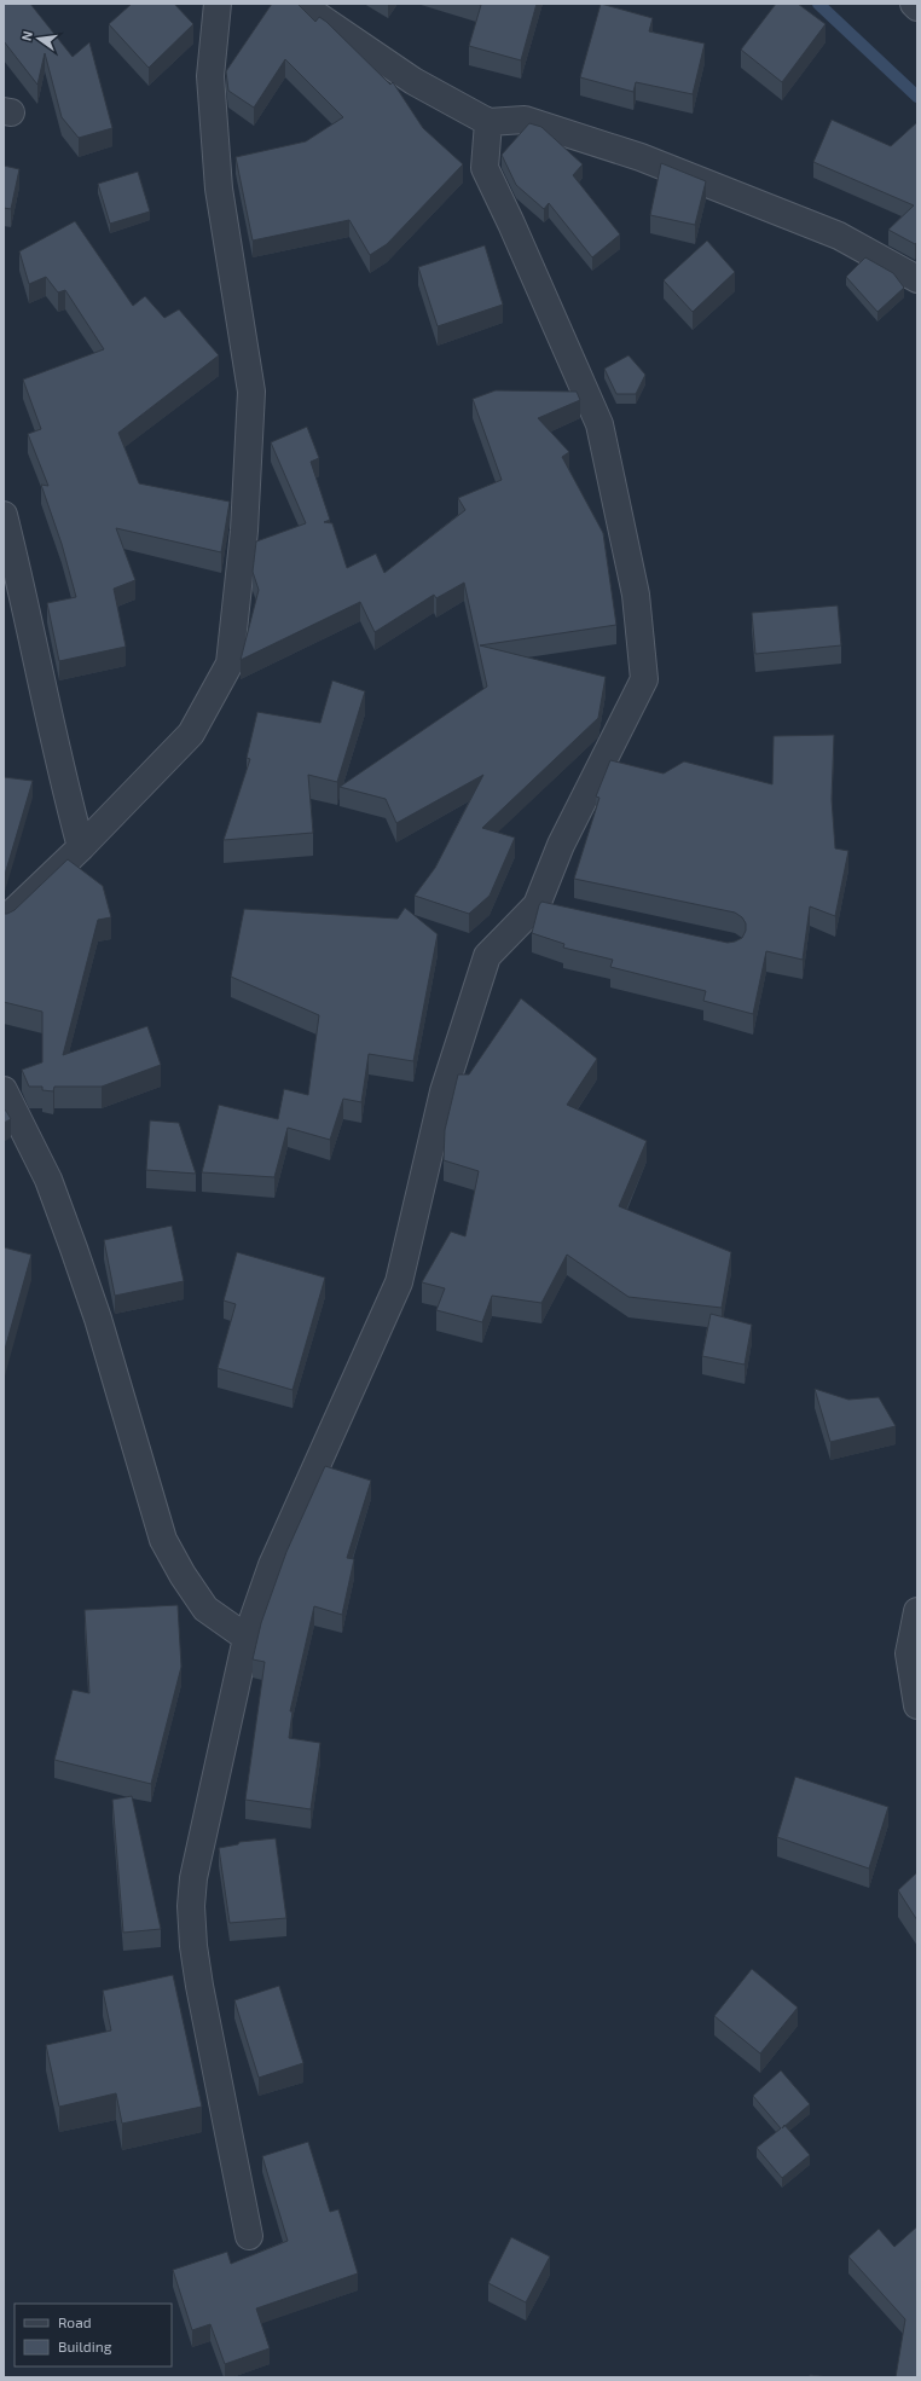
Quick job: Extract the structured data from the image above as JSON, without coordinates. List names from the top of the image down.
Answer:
{
  "legend": ["Road", "Building"],
  "north": "left"
}
